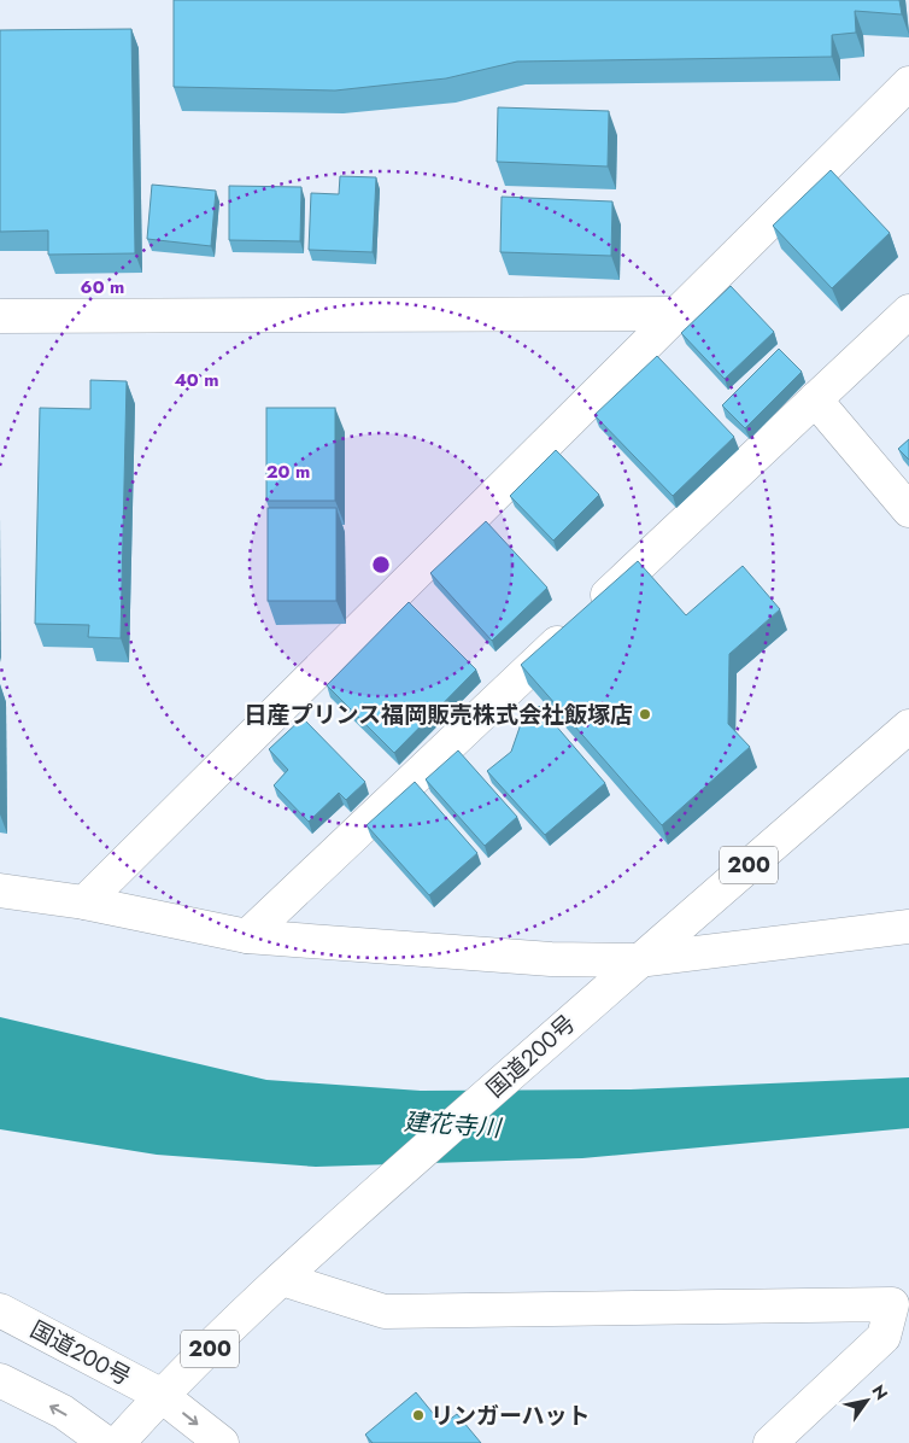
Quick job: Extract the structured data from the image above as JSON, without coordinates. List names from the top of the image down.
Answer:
{
  "streets": {
    "main road": ["200", "国道200号"]
  },
  "water": ["建花寺川"],
  "places": ["日産プリンス福岡販売株式会社飯塚店", "リンガーハット"],
  "north": "top right",
  "rings": ["60 m", "40 m", "20 m"]
}
